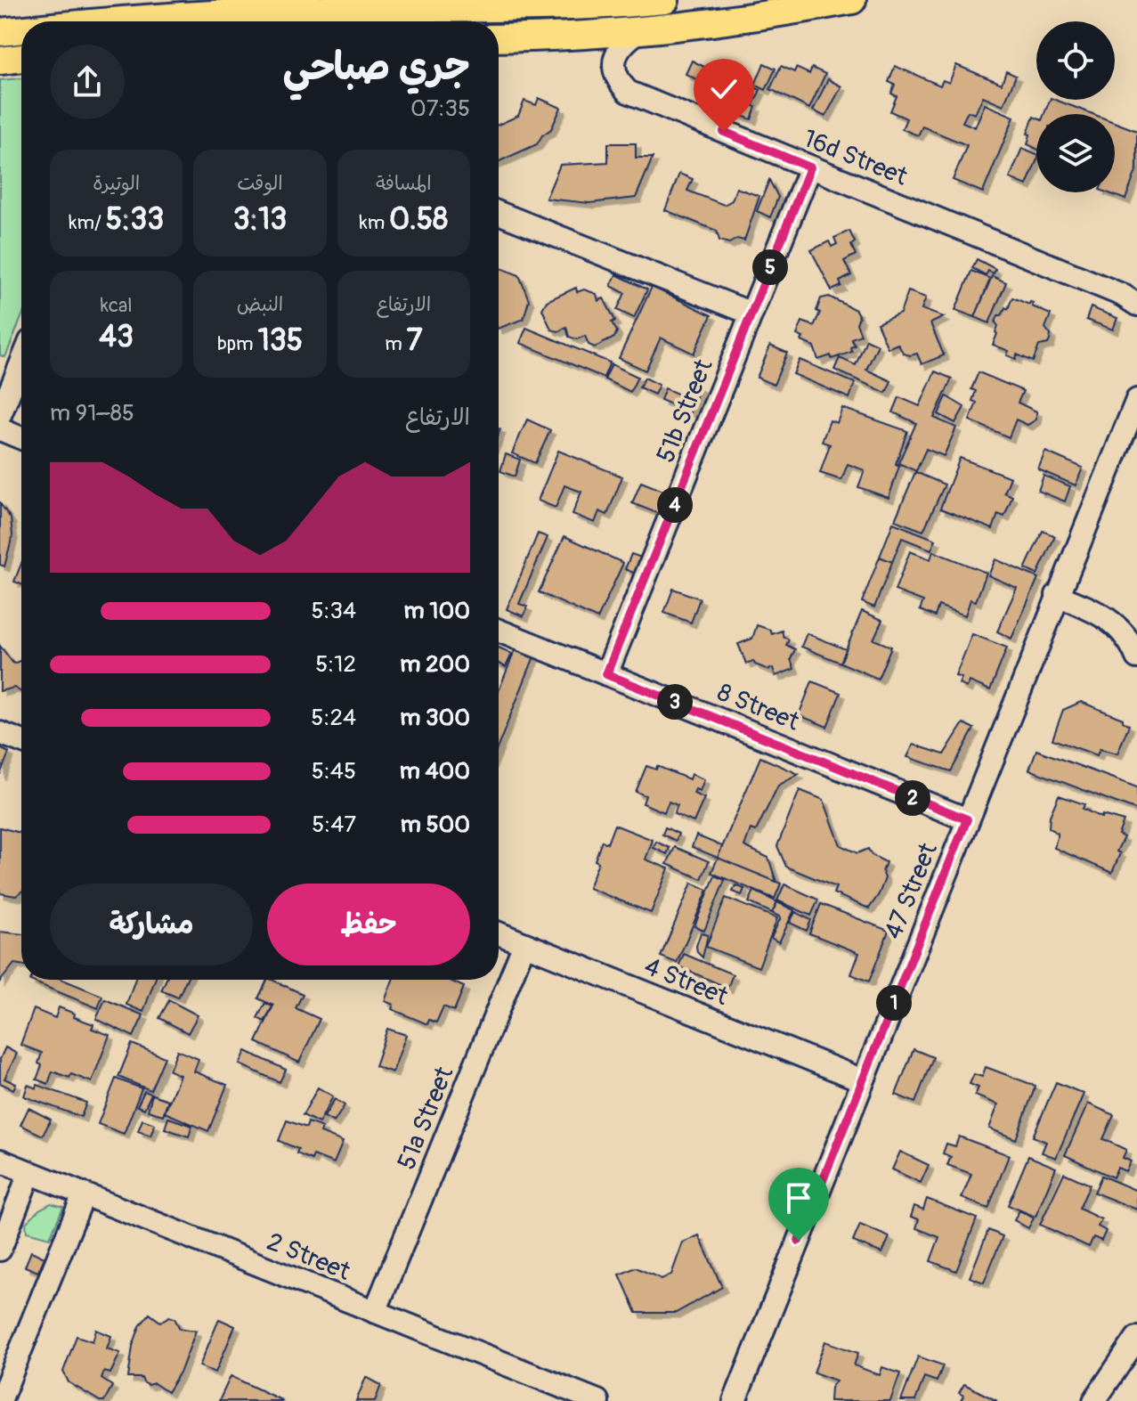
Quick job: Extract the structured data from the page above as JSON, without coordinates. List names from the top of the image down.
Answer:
{
  "streets": {
    "street": [
      "16d Street",
      "51b Street",
      "8 Street",
      "47 Street",
      "4 Street",
      "51a Street",
      "2 Street"
    ]
  },
  "crossings": [
    ["16d Street", "51b Street"],
    ["51b Street", "8 Street"],
    ["8 Street", "47 Street"],
    ["47 Street", "4 Street"],
    ["4 Street", "51a Street"],
    ["51a Street", "2 Street"]
  ],
  "page": {
    "heading": ["جري صباحي", "07:35"],
    "stats": [
      ["المسافة", "0.58 km"],
      ["الوقت", "3:13"],
      ["الوتيرة", "5:33 /km"],
      ["الارتفاع", "7 m"],
      ["النبض", "135 bpm"],
      ["kcal", "43"]
    ],
    "pins": [
      "5",
      "4",
      "3",
      "2",
      "1"
    ],
    "chart": ["الارتفاع", "85–91 m"],
    "list": [
      {
        "name": "100 m",
        "note": "5:34"
      },
      {
        "name": "200 m",
        "note": "5:12"
      },
      {
        "name": "300 m",
        "note": "5:24"
      },
      {
        "name": "400 m",
        "note": "5:45"
      },
      {
        "name": "500 m",
        "note": "5:47"
      }
    ],
    "buttons": ["حفظ", "مشاركة"]
  }
}
